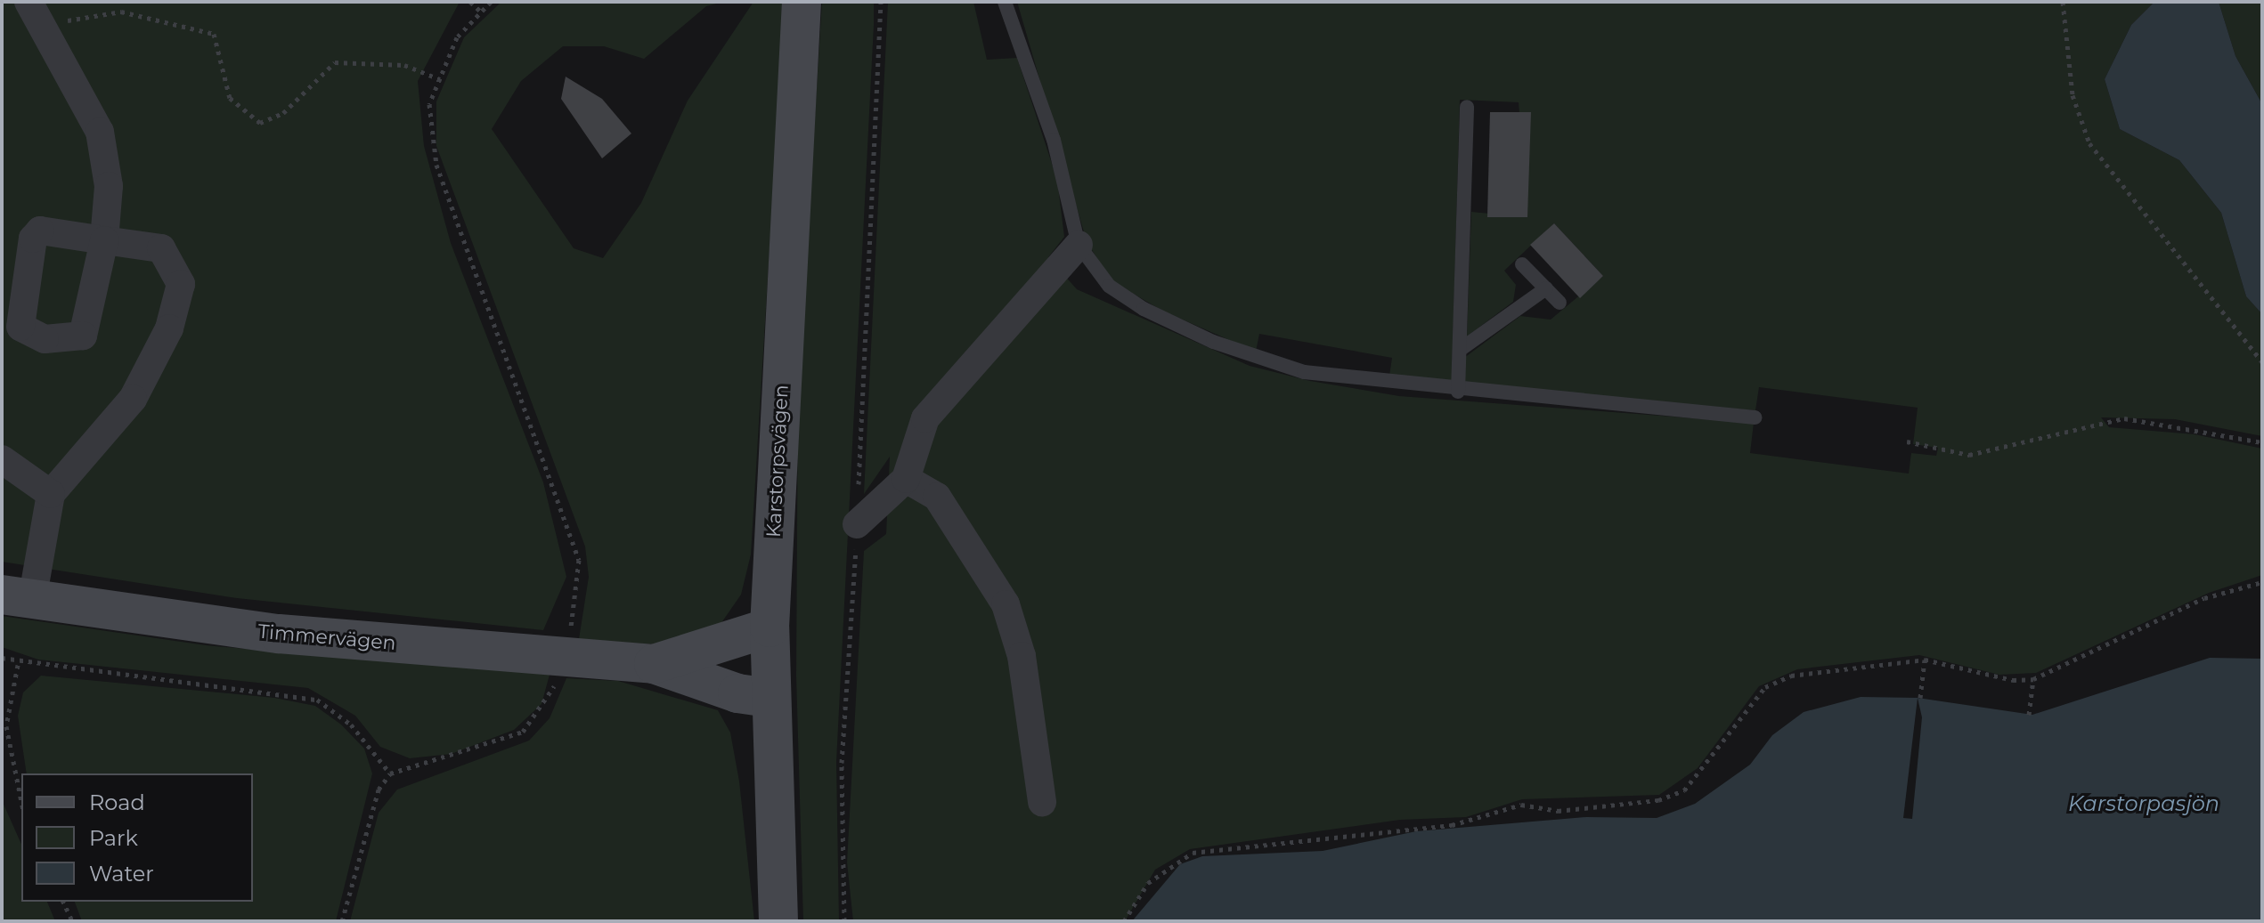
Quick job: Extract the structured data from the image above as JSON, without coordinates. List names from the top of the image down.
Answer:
{
  "streets": {
    "main road": ["Karstorpsvägen", "Timmervägen"]
  },
  "crossings": [
    ["Karstorpsvägen", "Timmervägen"]
  ],
  "water": ["Karstorpasjön"],
  "legend": ["Road", "Park", "Water"]
}
